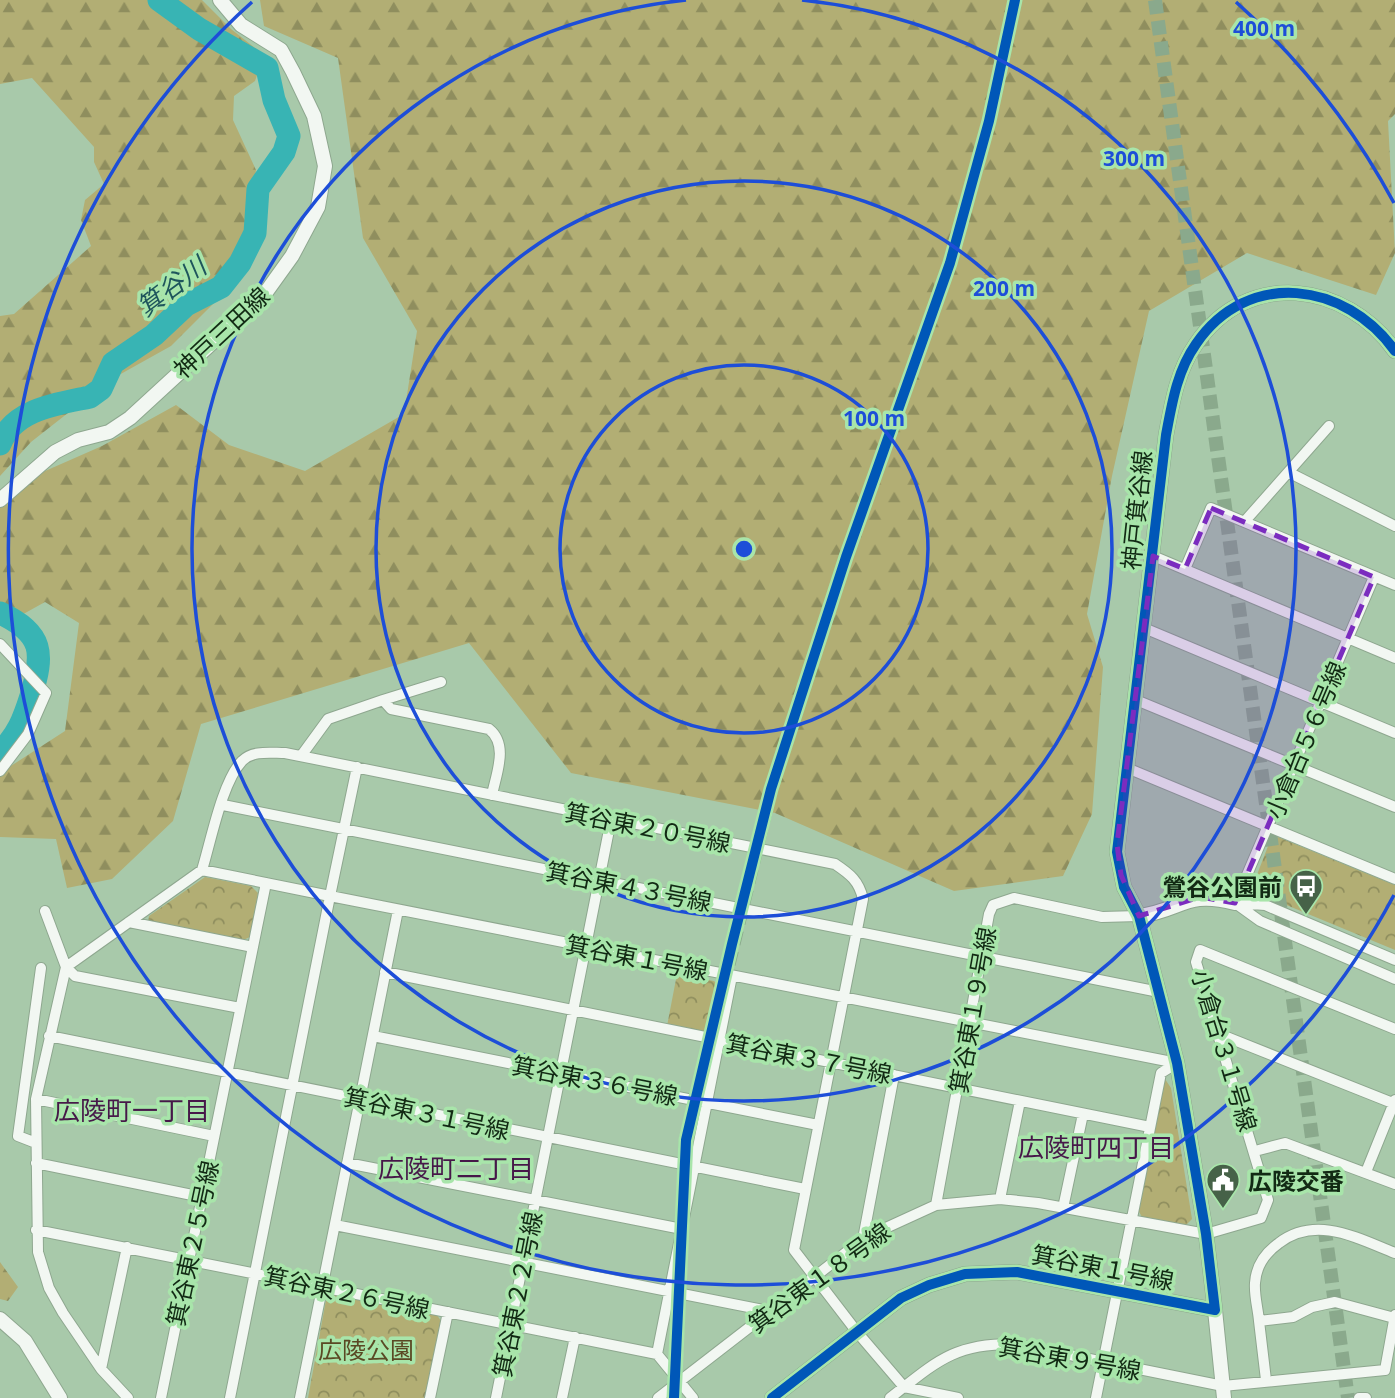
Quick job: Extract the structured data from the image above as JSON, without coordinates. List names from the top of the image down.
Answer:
{
  "streets": {
    "street": [
      "神戸三田線",
      "神戸箕谷線",
      "小倉台５６号線",
      "箕谷東２０号線",
      "箕谷東４３号線",
      "箕谷東１号線",
      "箕谷東１９号線",
      "小倉台３１号線",
      "箕谷東３７号線",
      "箕谷東３６号線",
      "箕谷東３１号線",
      "箕谷東２５号線",
      "箕谷東１８号線",
      "箕谷東２６号線",
      "箕谷東２２号線",
      "箕谷東９号線"
    ]
  },
  "crossings": [
    ["神戸箕谷線", "箕谷東１９号線"],
    ["箕谷東２０号線", "箕谷東４３号線"],
    ["箕谷東２０号線", "箕谷東１号線"],
    ["箕谷東２０号線", "箕谷東３７号線"],
    ["箕谷東２０号線", "箕谷東３６号線"],
    ["箕谷東２０号線", "箕谷東３１号線"],
    ["箕谷東２０号線", "箕谷東１８号線"],
    ["箕谷東２０号線", "箕谷東２２号線"],
    ["箕谷東２０号線", "箕谷東９号線"],
    ["箕谷東４３号線", "箕谷東１９号線"],
    ["箕谷東４３号線", "箕谷東２２号線"],
    ["箕谷東１号線", "箕谷東１９号線"],
    ["箕谷東１号線", "小倉台３１号線"],
    ["箕谷東１号線", "箕谷東１８号線"],
    ["箕谷東１号線", "箕谷東２２号線"],
    ["箕谷東１９号線", "箕谷東３７号線"],
    ["箕谷東１９号線", "箕谷東１８号線"],
    ["小倉台３１号線", "箕谷東１８号線"],
    ["箕谷東３７号線", "箕谷東２２号線"],
    ["箕谷東３６号線", "箕谷東２２号線"],
    ["箕谷東３１号線", "箕谷東２５号線"],
    ["箕谷東３１号線", "箕谷東２２号線"],
    ["箕谷東２５号線", "箕谷東２６号線"],
    ["箕谷東２６号線", "箕谷東２２号線"]
  ],
  "districts": ["広陵町一丁目", "広陵町四丁目", "広陵町二丁目"],
  "water": ["箕谷川"],
  "parks": ["広陵公園"],
  "places": {
    "bus stop": ["鶯谷公園前"],
    "public building": ["広陵交番"]
  },
  "rings": [
    "400 m",
    "300 m",
    "200 m",
    "100 m"
  ]
}
